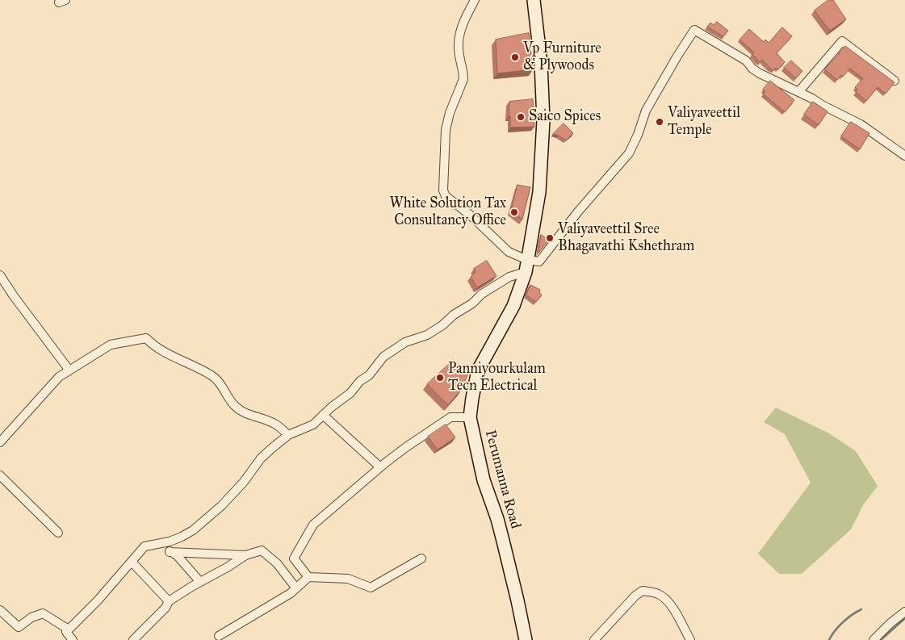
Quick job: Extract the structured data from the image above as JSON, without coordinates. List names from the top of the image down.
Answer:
{
  "streets": {
    "main road": ["Perumanna Road"]
  },
  "places": [
    "Vp Furniture & Plywoods",
    "Saico Spices",
    "Valiyaveettil Temple",
    "White Solution Tax Consultancy Office",
    "Valiyaveettil Sree Bhagavathi Kshethram",
    "Panniyourkulam Tecn Electrical"
  ]
}
